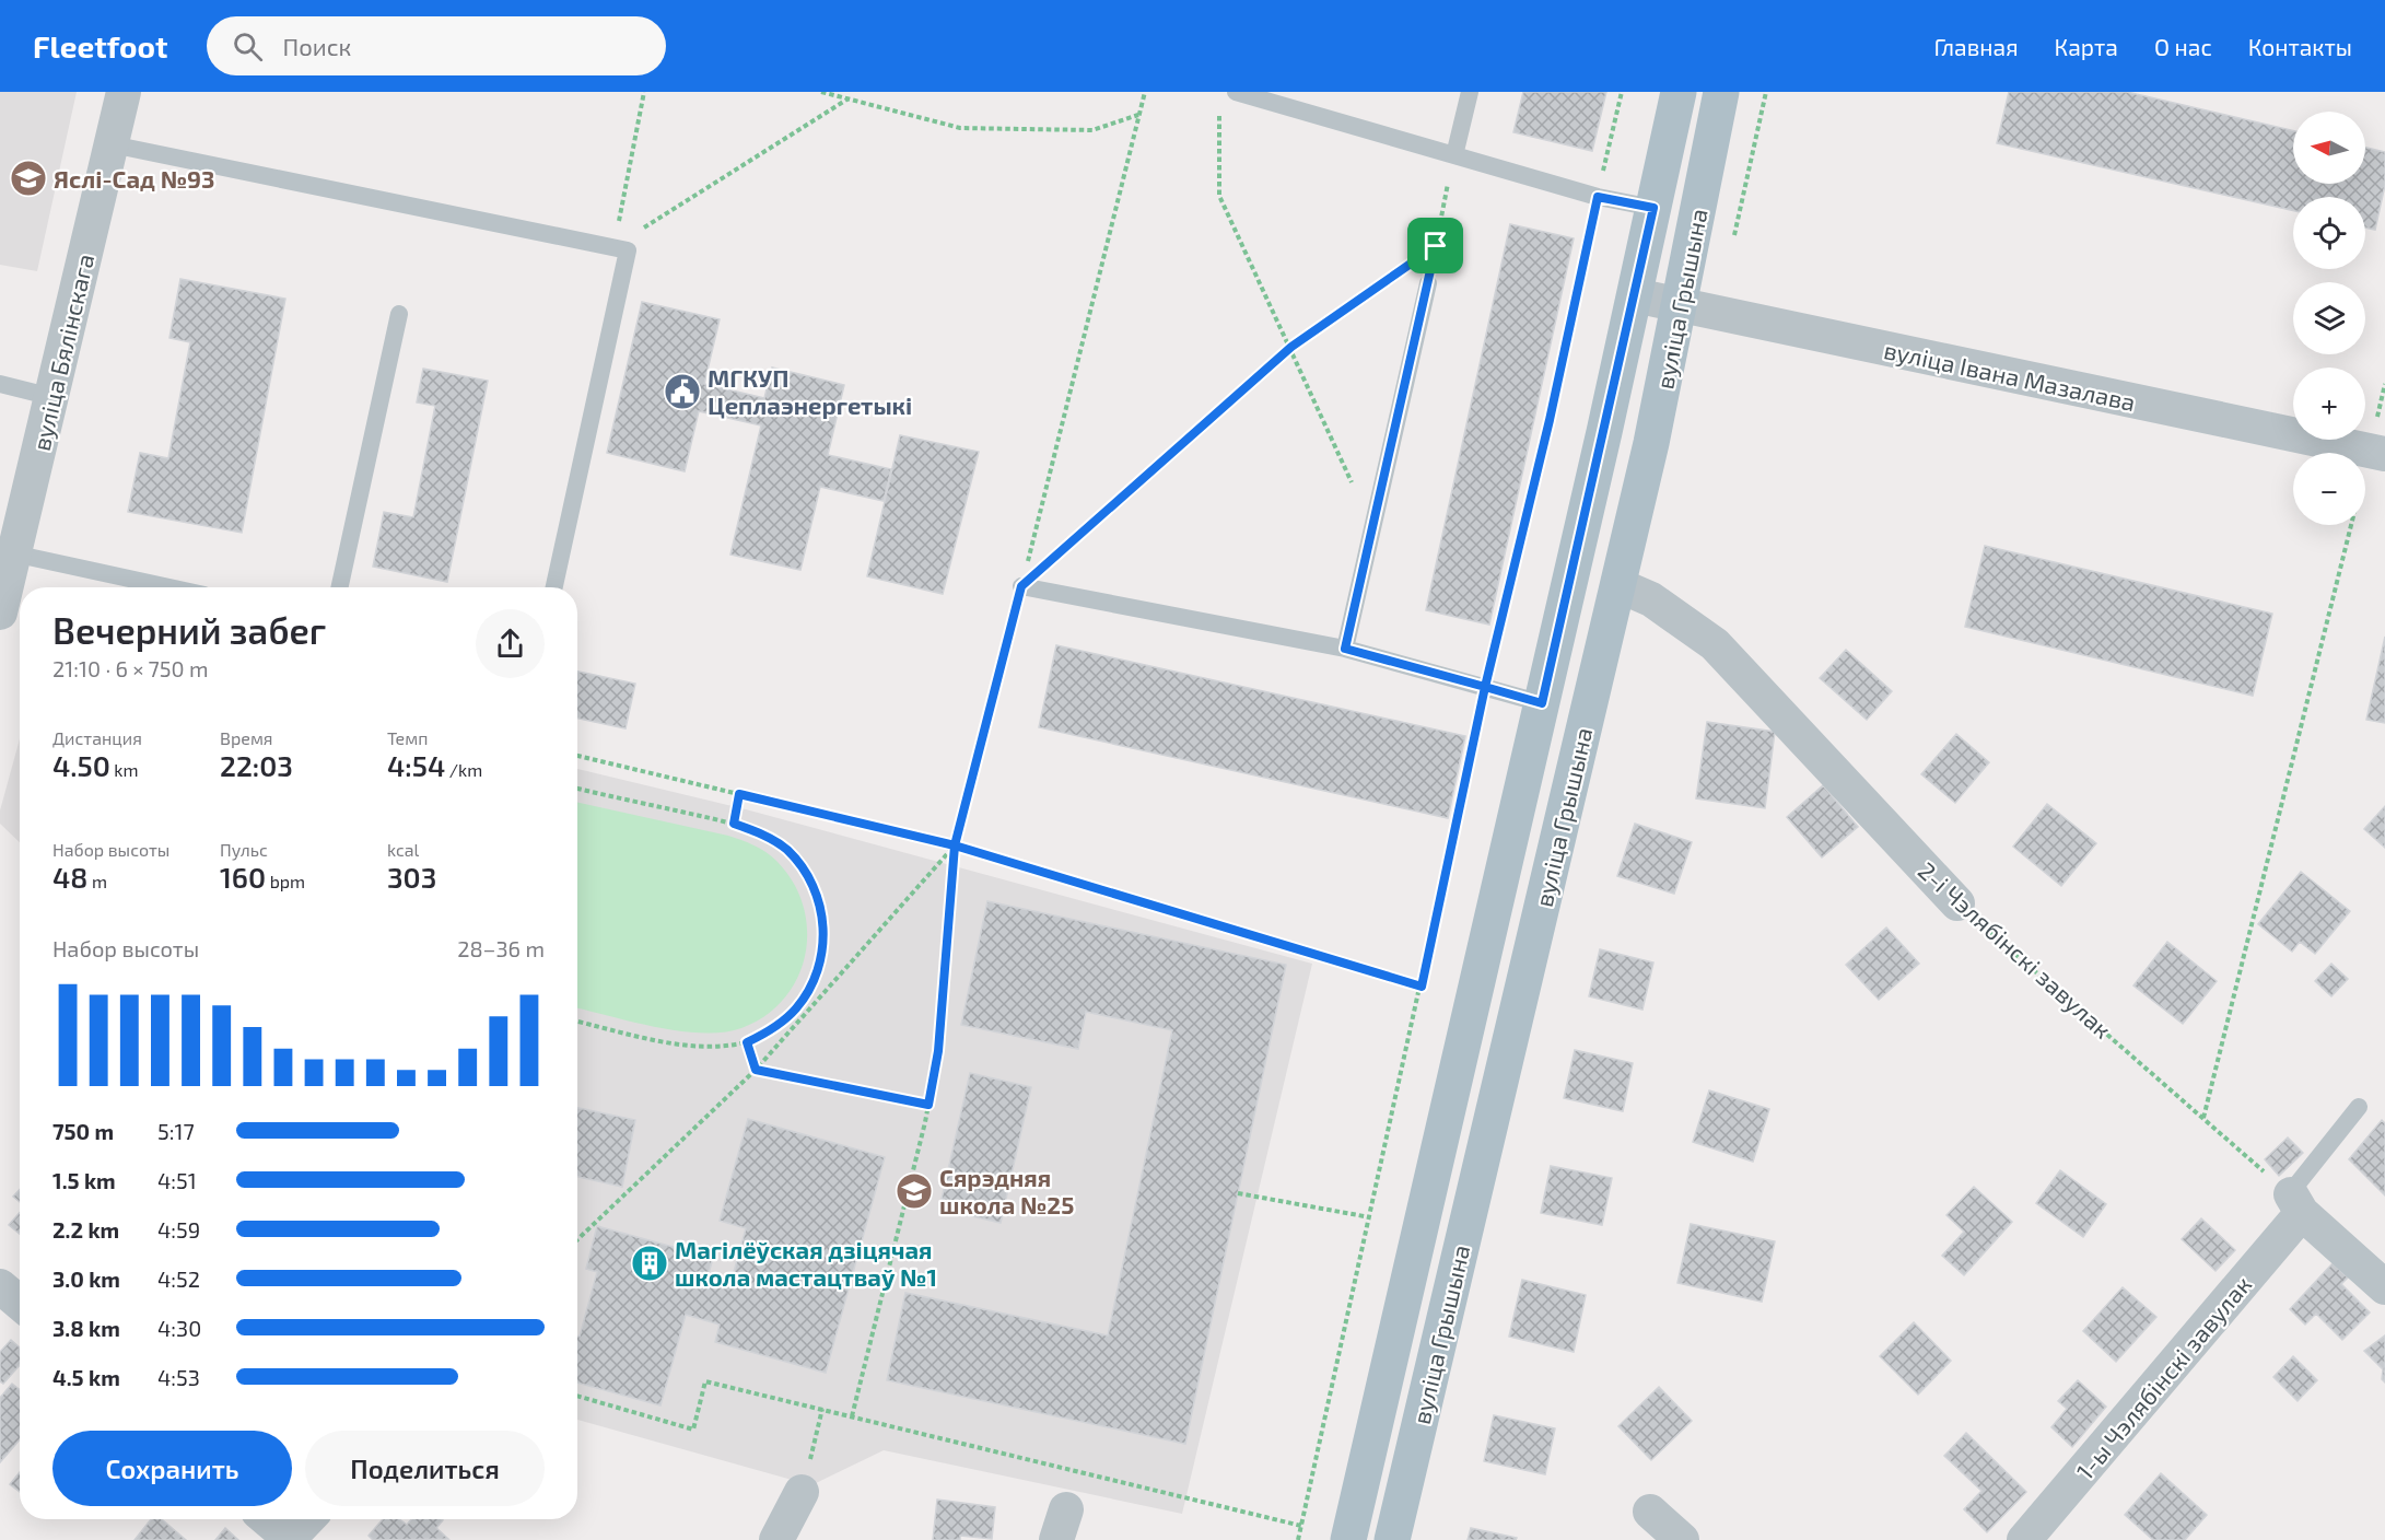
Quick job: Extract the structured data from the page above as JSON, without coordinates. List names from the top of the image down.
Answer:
{
  "streets": {
    "main road": ["вуліца Грышына"],
    "street": [
      "вуліца Бялінскага",
      "вуліца Iвана Мазалава",
      "2-і Чэлябінскі завулак",
      "1-ы Чэлябінскі завулак"
    ]
  },
  "crossings": [
    ["вуліца Грышына", "вуліца Iвана Мазалава"],
    ["вуліца Грышына", "2-і Чэлябінскі завулак"],
    ["2-і Чэлябінскі завулак", "1-ы Чэлябінскі завулак"]
  ],
  "places": {
    "school or university": ["Яслі-Сад №93", "Сярэдняя школа №25"],
    "public building": ["МГКУП Цеплаэнергетыкі"],
    "building": ["Магілёўская дзіцячая школа мастацтваў №1"]
  },
  "north": "left",
  "page": {
    "header": "Fleetfoot",
    "search": "Поиск",
    "nav": [
      "Главная",
      "Карта",
      "О нас",
      "Контакты"
    ],
    "map_buttons": ["+", "−"],
    "heading": ["Вечерний забег", "21:10 · 6 × 750 m"],
    "stats": [
      ["Дистанция", "4.50 km"],
      ["Время", "22:03"],
      ["Темп", "4:54 /km"],
      ["Набор высоты", "48 m"],
      ["Пульс", "160 bpm"],
      ["kcal", "303"]
    ],
    "chart": ["Набор высоты", "28–36 m"],
    "list": [
      {
        "name": "750 m",
        "note": "5:17"
      },
      {
        "name": "1.5 km",
        "note": "4:51"
      },
      {
        "name": "2.2 km",
        "note": "4:59"
      },
      {
        "name": "3.0 km",
        "note": "4:52"
      },
      {
        "name": "3.8 km",
        "note": "4:30"
      },
      {
        "name": "4.5 km",
        "note": "4:53"
      }
    ],
    "buttons": ["Сохранить", "Поделиться"]
  }
}
